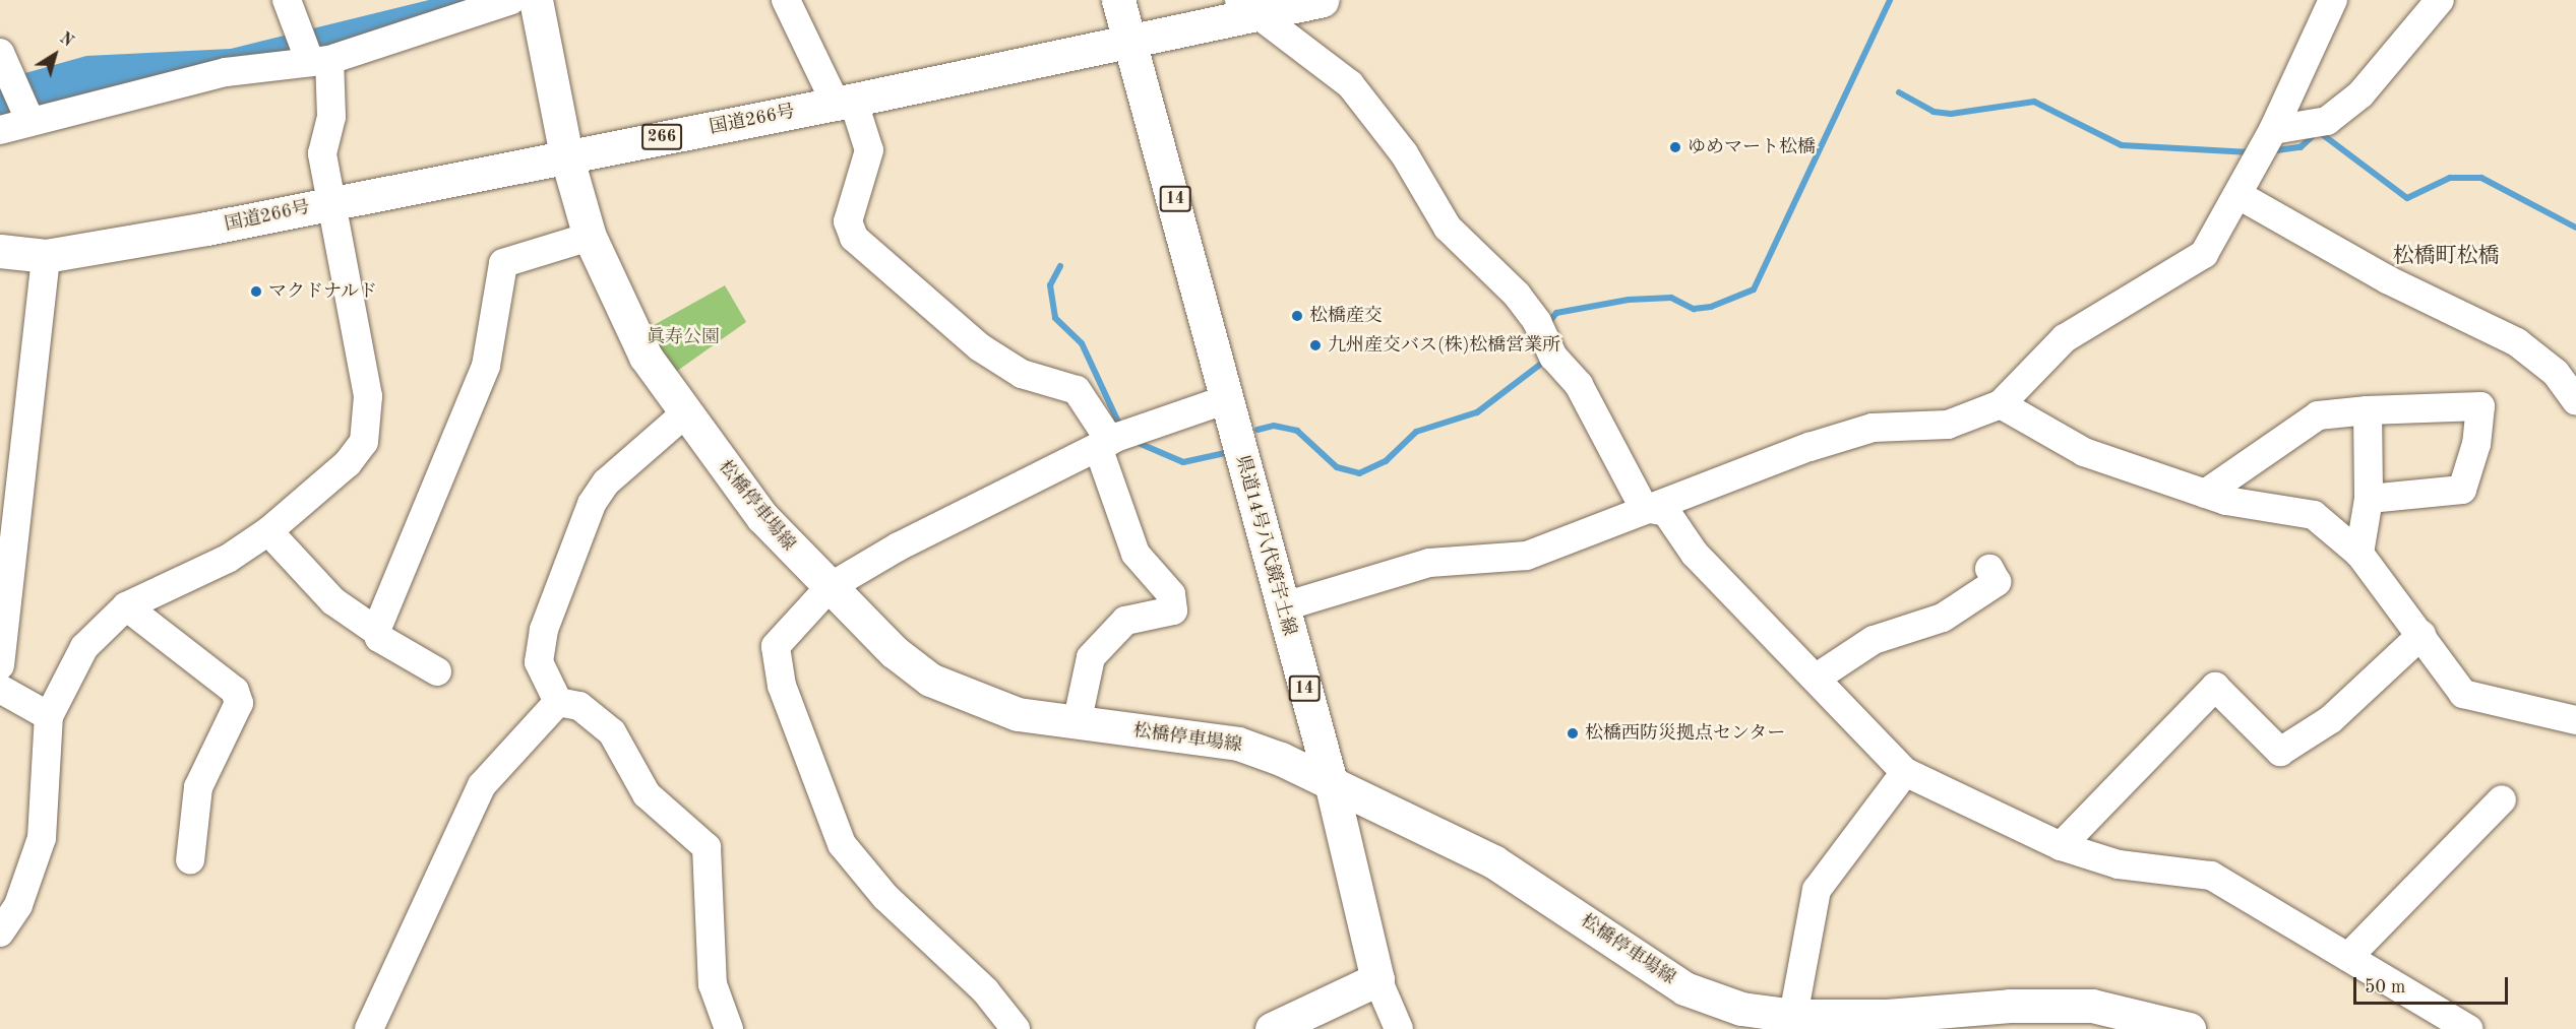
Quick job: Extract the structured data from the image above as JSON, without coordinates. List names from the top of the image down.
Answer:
{
  "streets": {
    "main road": [
      "国道266号",
      "266",
      "14",
      "松橋停車場線",
      "県道14号八代鏡宇土線"
    ]
  },
  "crossings": [
    ["国道266号", "松橋停車場線"],
    ["国道266号", "県道14号八代鏡宇土線"],
    ["松橋停車場線", "県道14号八代鏡宇土線"]
  ],
  "districts": ["松橋町松橋"],
  "parks": ["眞寿公園"],
  "places": [
    "ゆめマート松橋",
    "マクドナルド",
    "松橋産交",
    "九州産交バス(株)松橋営業所",
    "松橋西防災拠点センター"
  ],
  "scale_bar": "50 m",
  "north": "top right"
}
